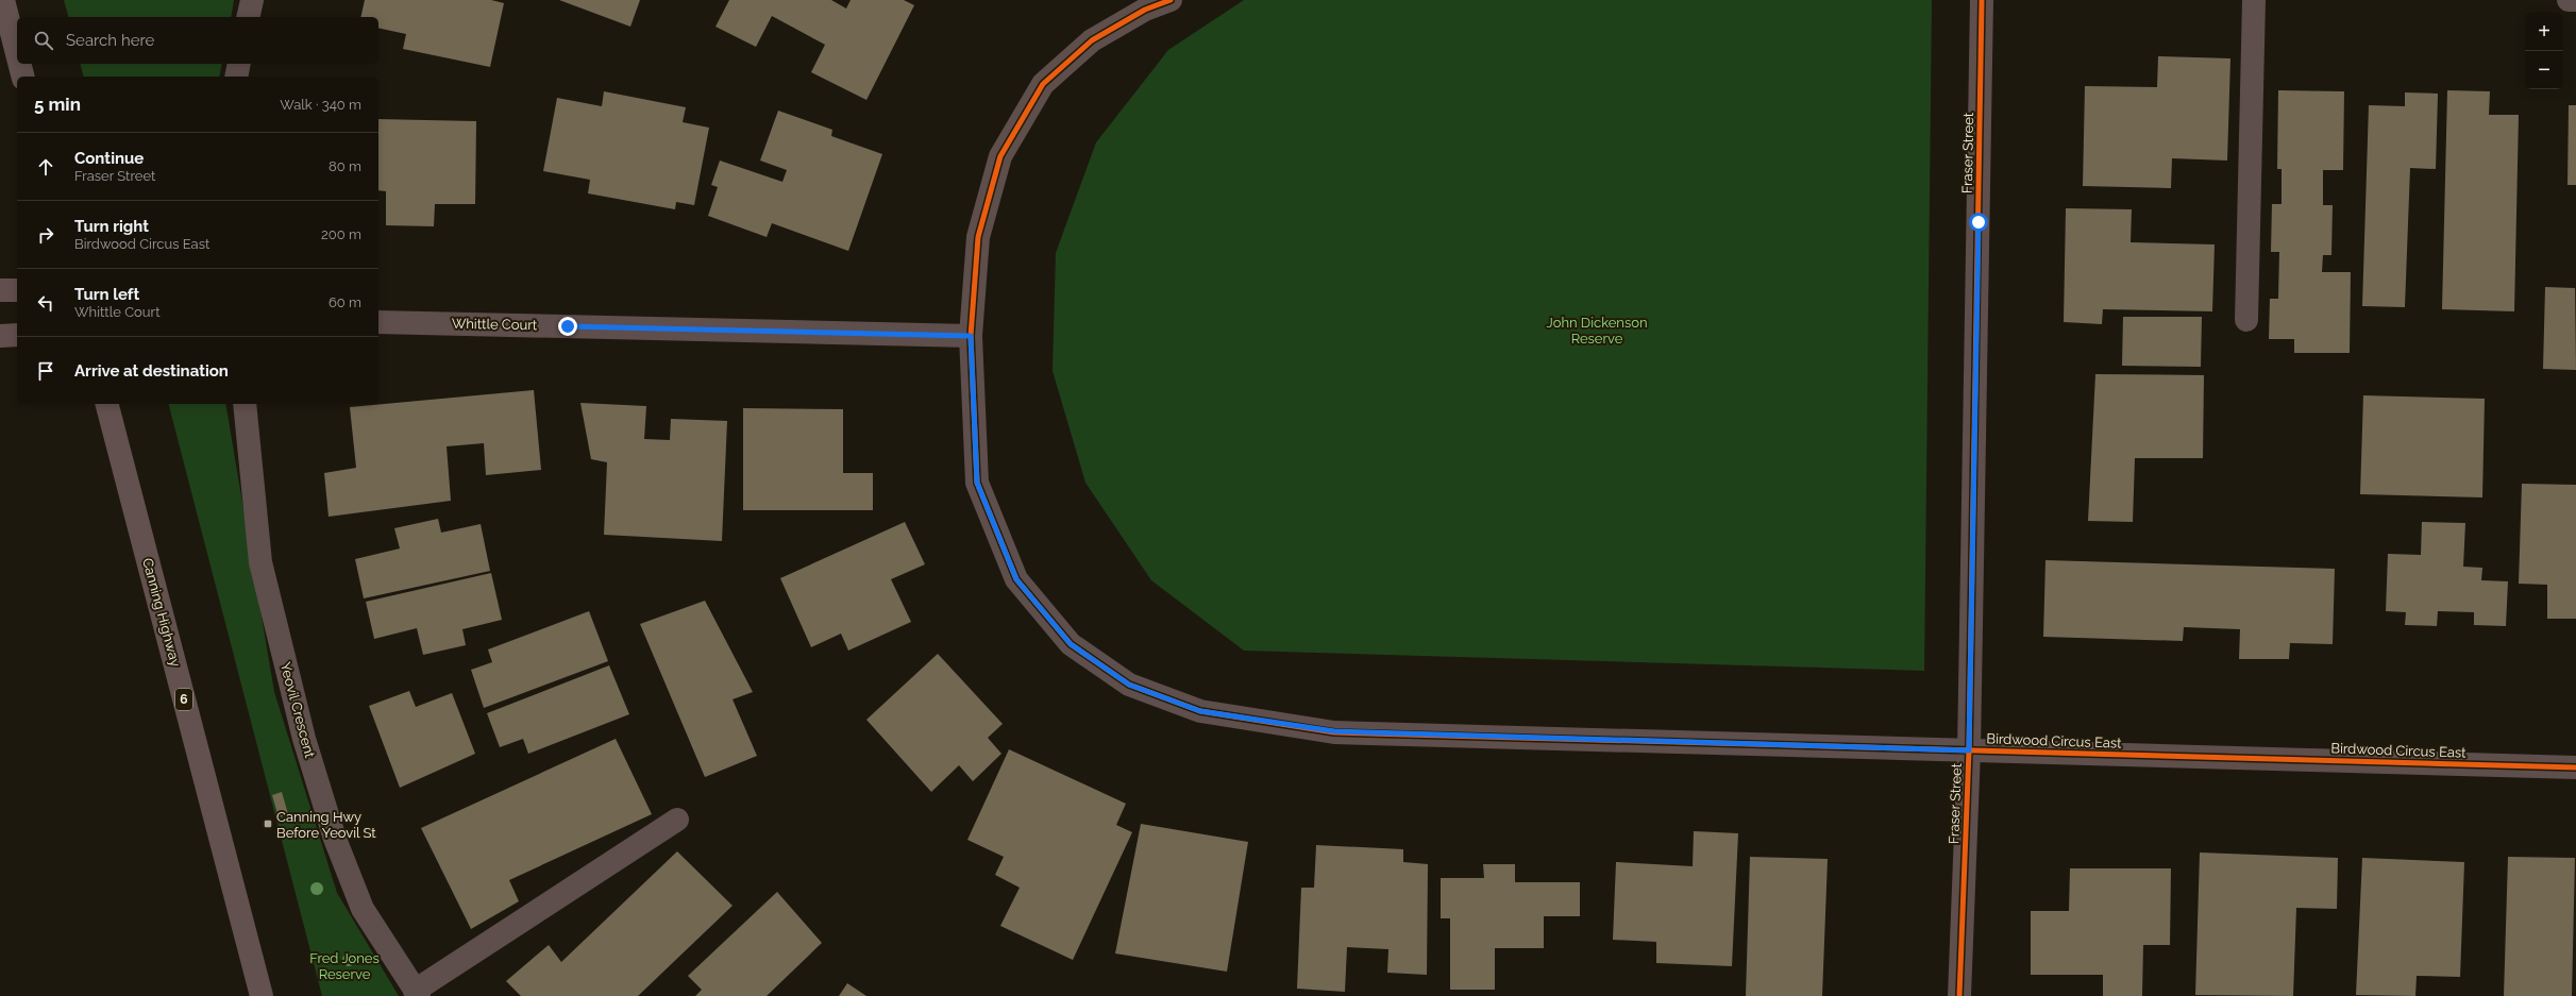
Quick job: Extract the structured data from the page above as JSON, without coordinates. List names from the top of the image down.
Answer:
{
  "streets": {
    "highway": ["Canning Highway", "6"],
    "street": [
      "Fraser Street",
      "Whittle Court",
      "Yeovil Crescent",
      "Birdwood Circus East"
    ]
  },
  "crossings": [
    ["Fraser Street", "Birdwood Circus East"],
    ["Whittle Court", "Birdwood Circus East"]
  ],
  "parks": ["John Dickenson Reserve", "Fred Jones Reserve"],
  "places": {
    "transit": ["Canning Hwy Before Yeovil St"]
  },
  "page": {
    "map_buttons": ["+", "−"],
    "search": "Search here",
    "heading": ["5 min", "Walk · 340 m"],
    "list": [
      ["Continue", "Fraser Street", "80 m"],
      ["Turn right", "Birdwood Circus East", "200 m"],
      ["Turn left", "Whittle Court", "60 m"],
      "Arrive at destination"
    ]
  }
}
